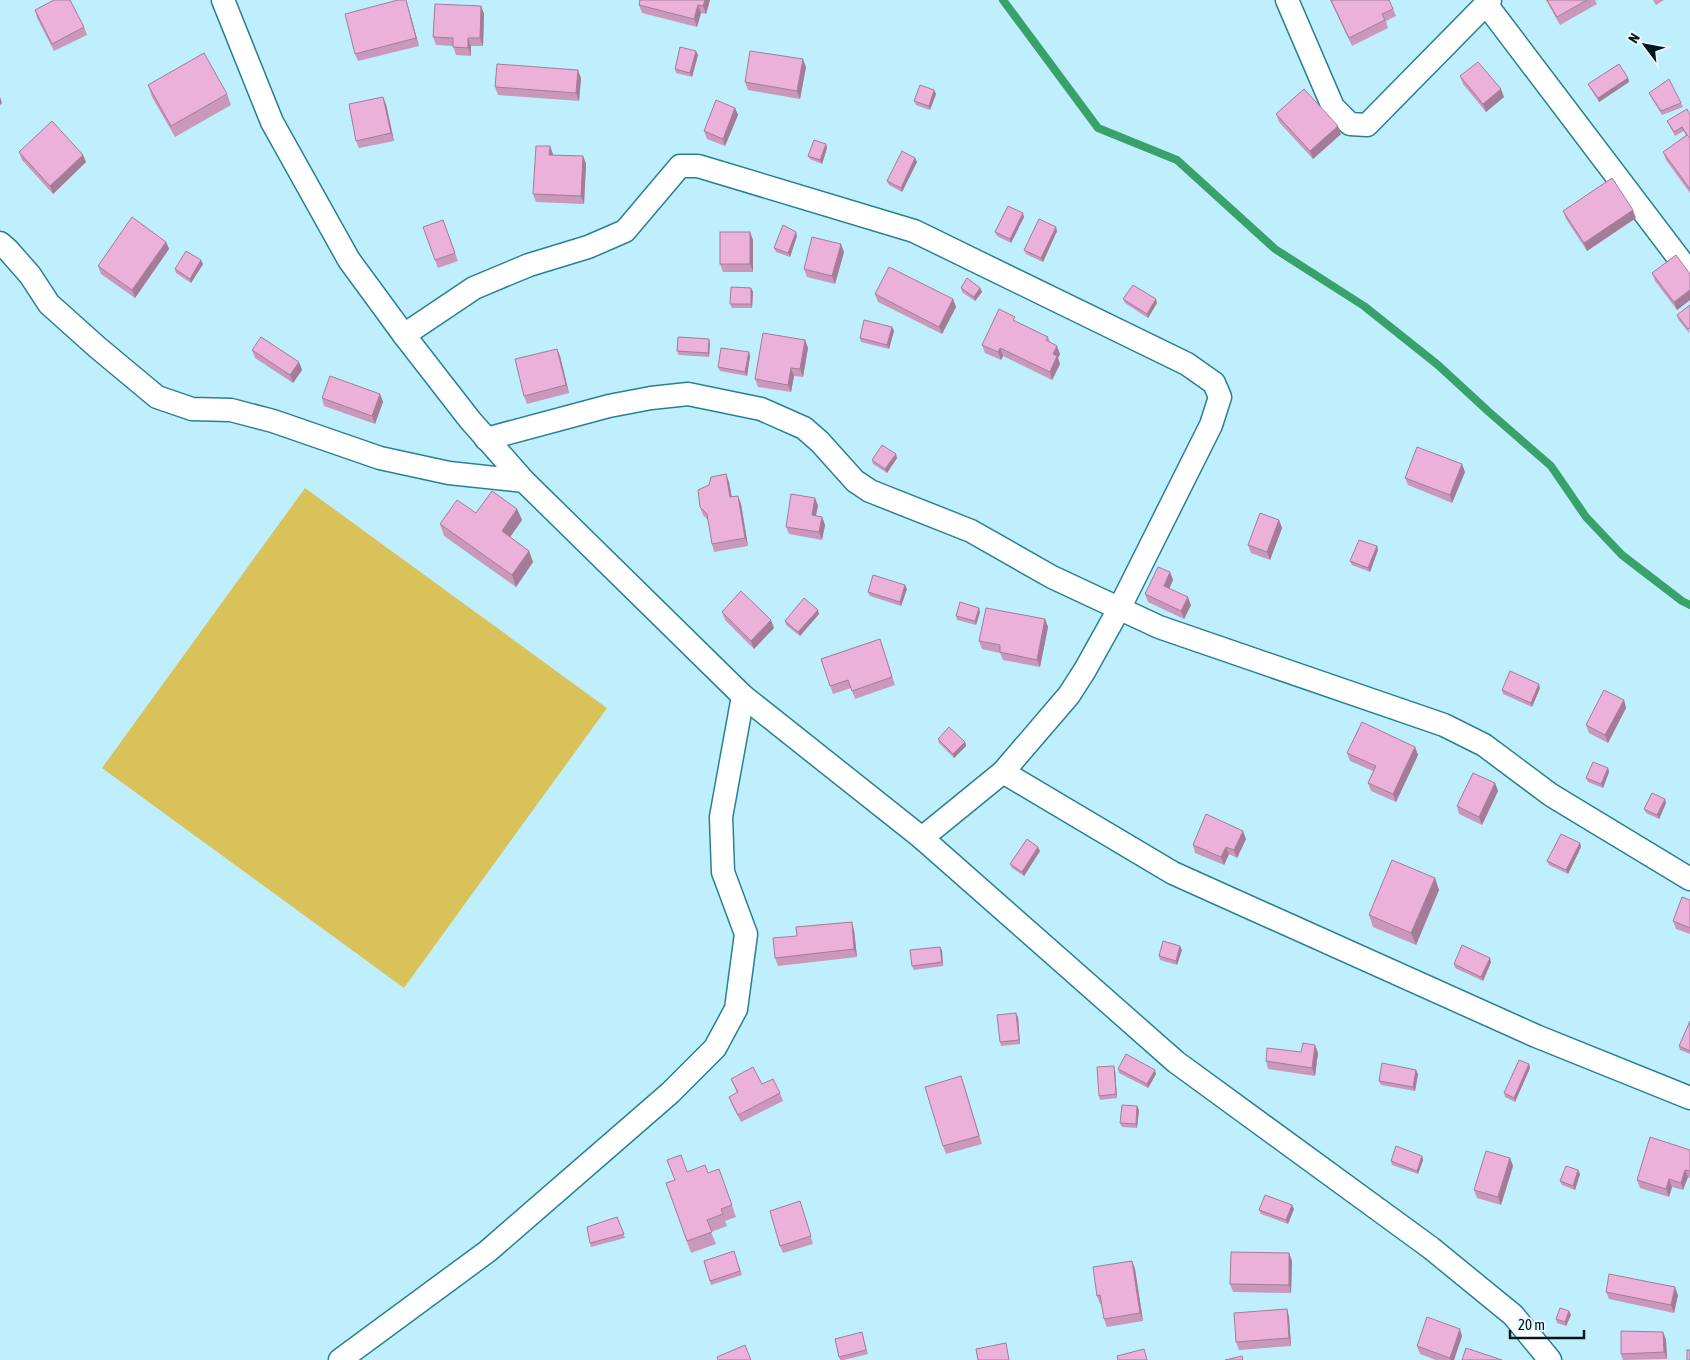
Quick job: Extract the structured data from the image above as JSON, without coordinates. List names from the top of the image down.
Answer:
{
  "scale_bar": "20 m",
  "north": "top left"
}
